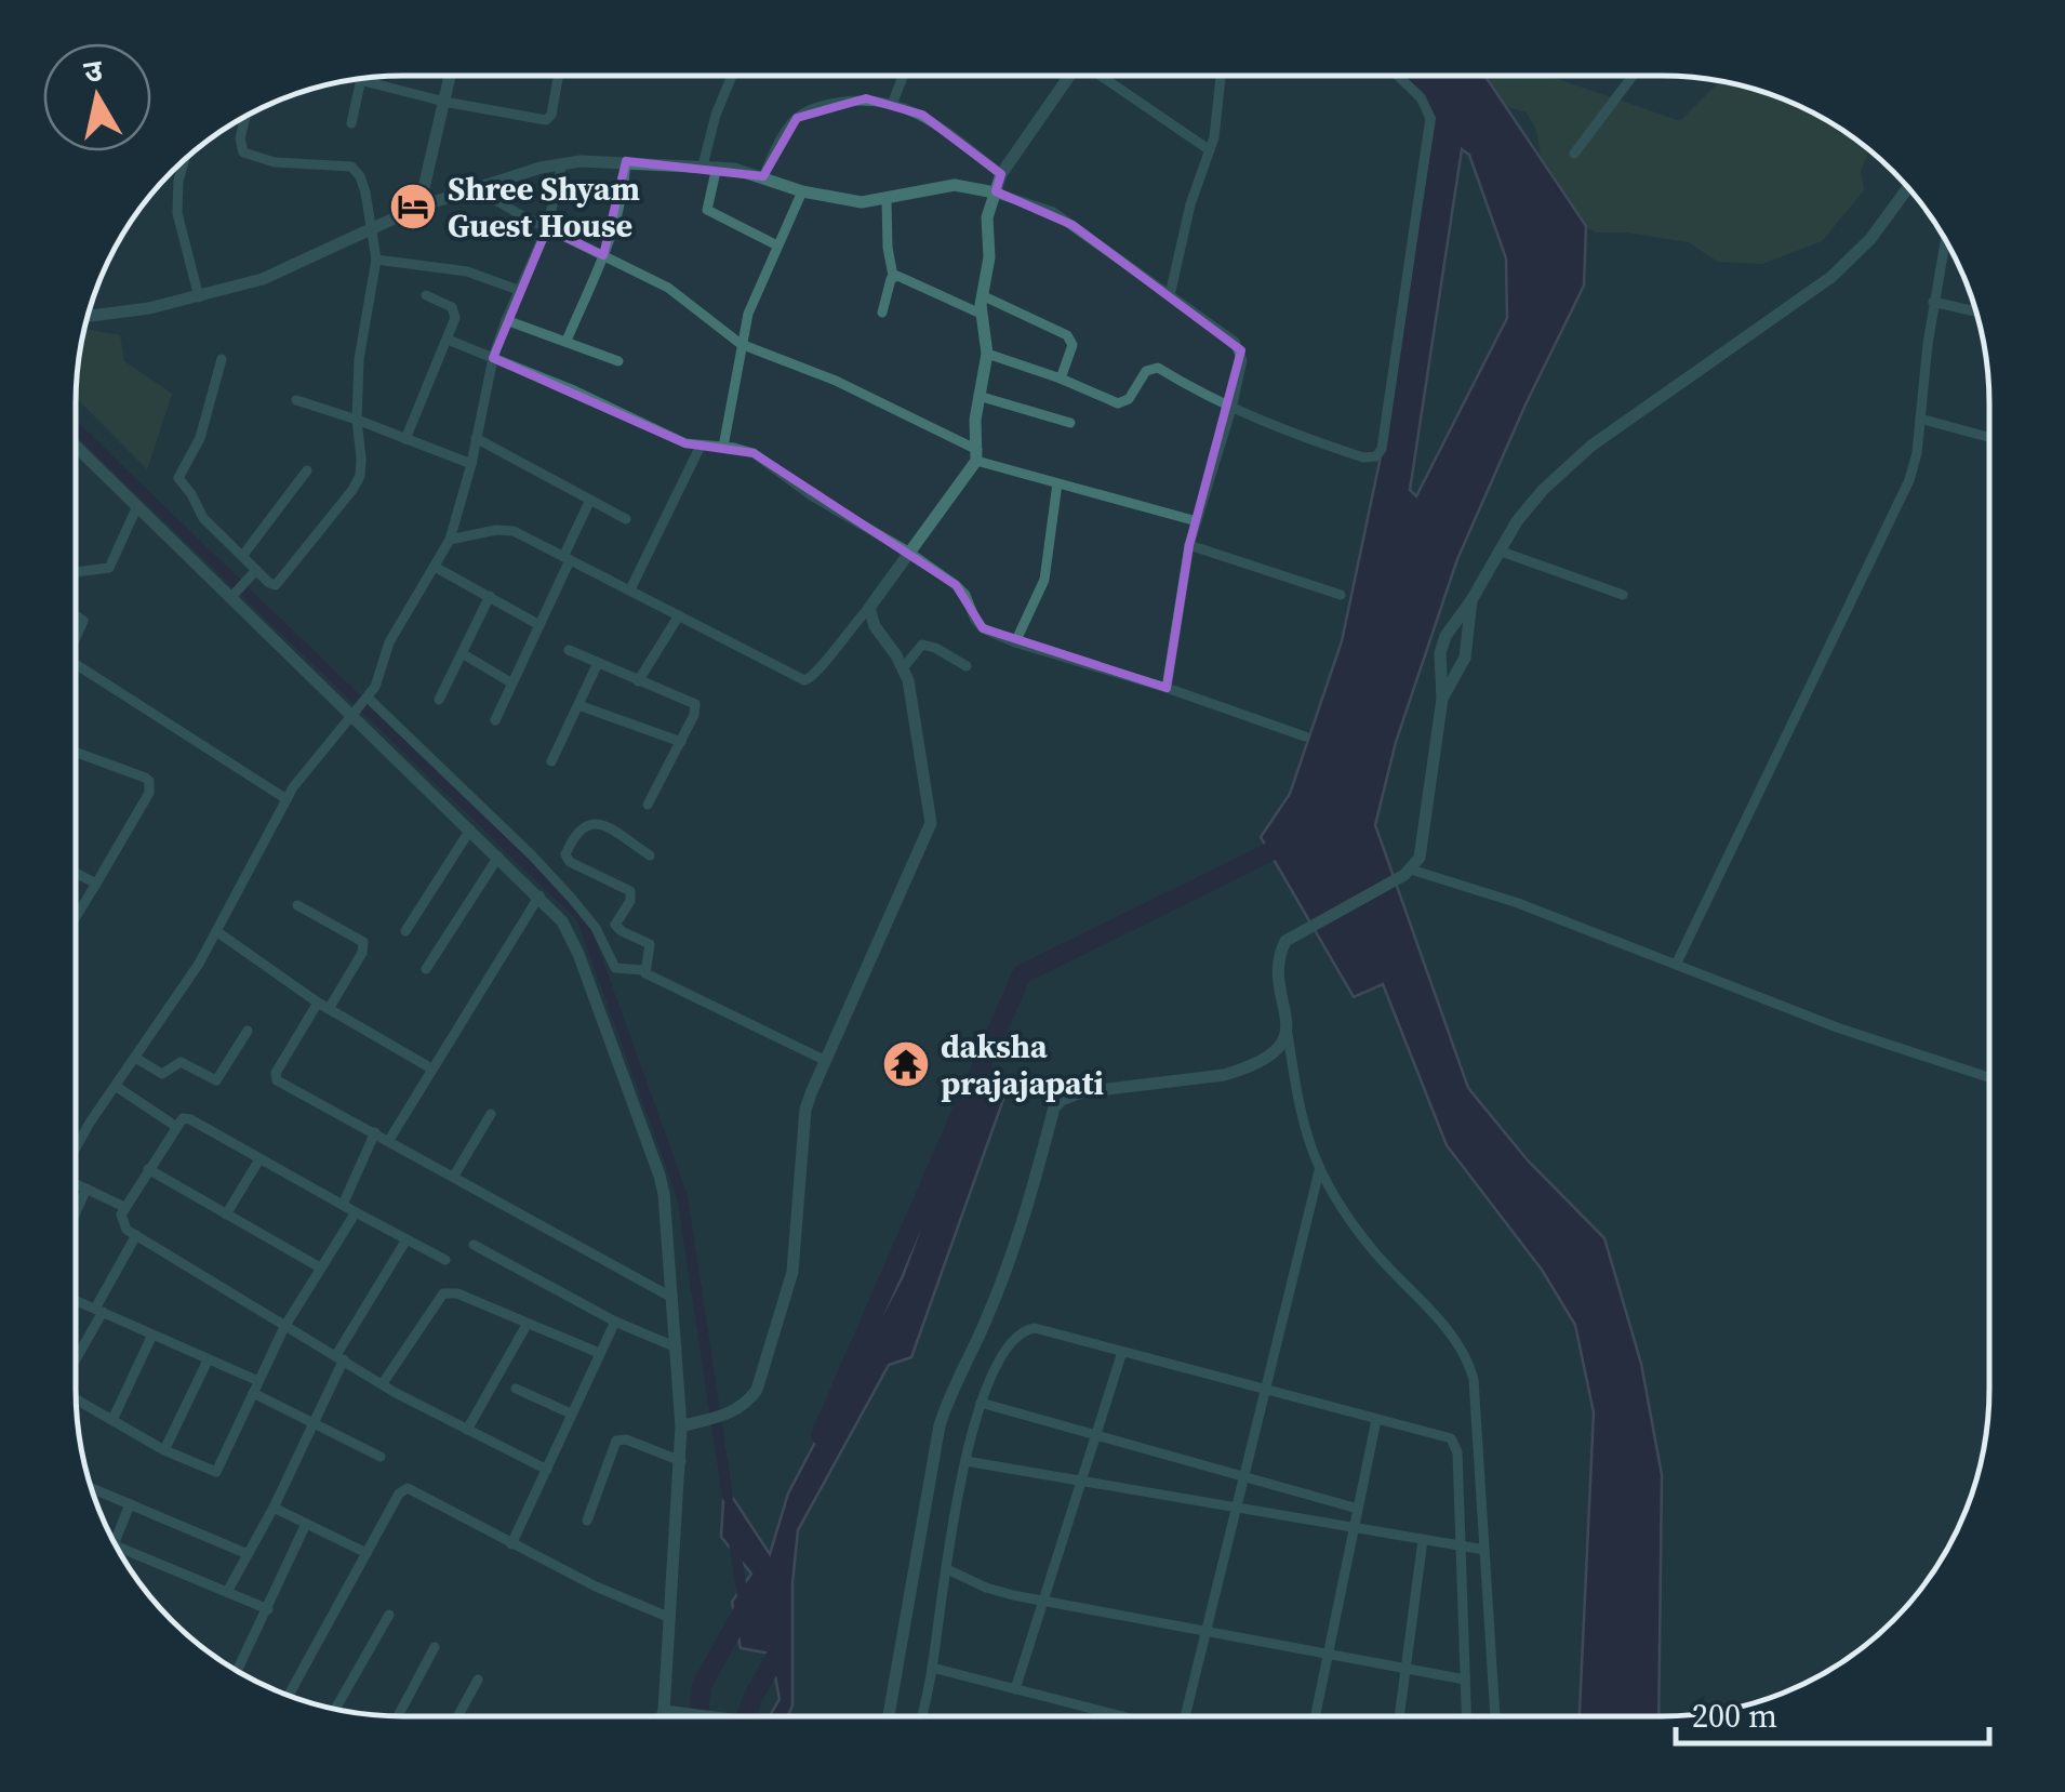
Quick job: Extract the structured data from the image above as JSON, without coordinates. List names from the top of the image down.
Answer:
{
  "places": {
    "hotel": ["Shree Shyam Guest House"],
    "temple": ["daksha prajajapati"]
  },
  "scale_bar": "200 m",
  "north": "top"
}
